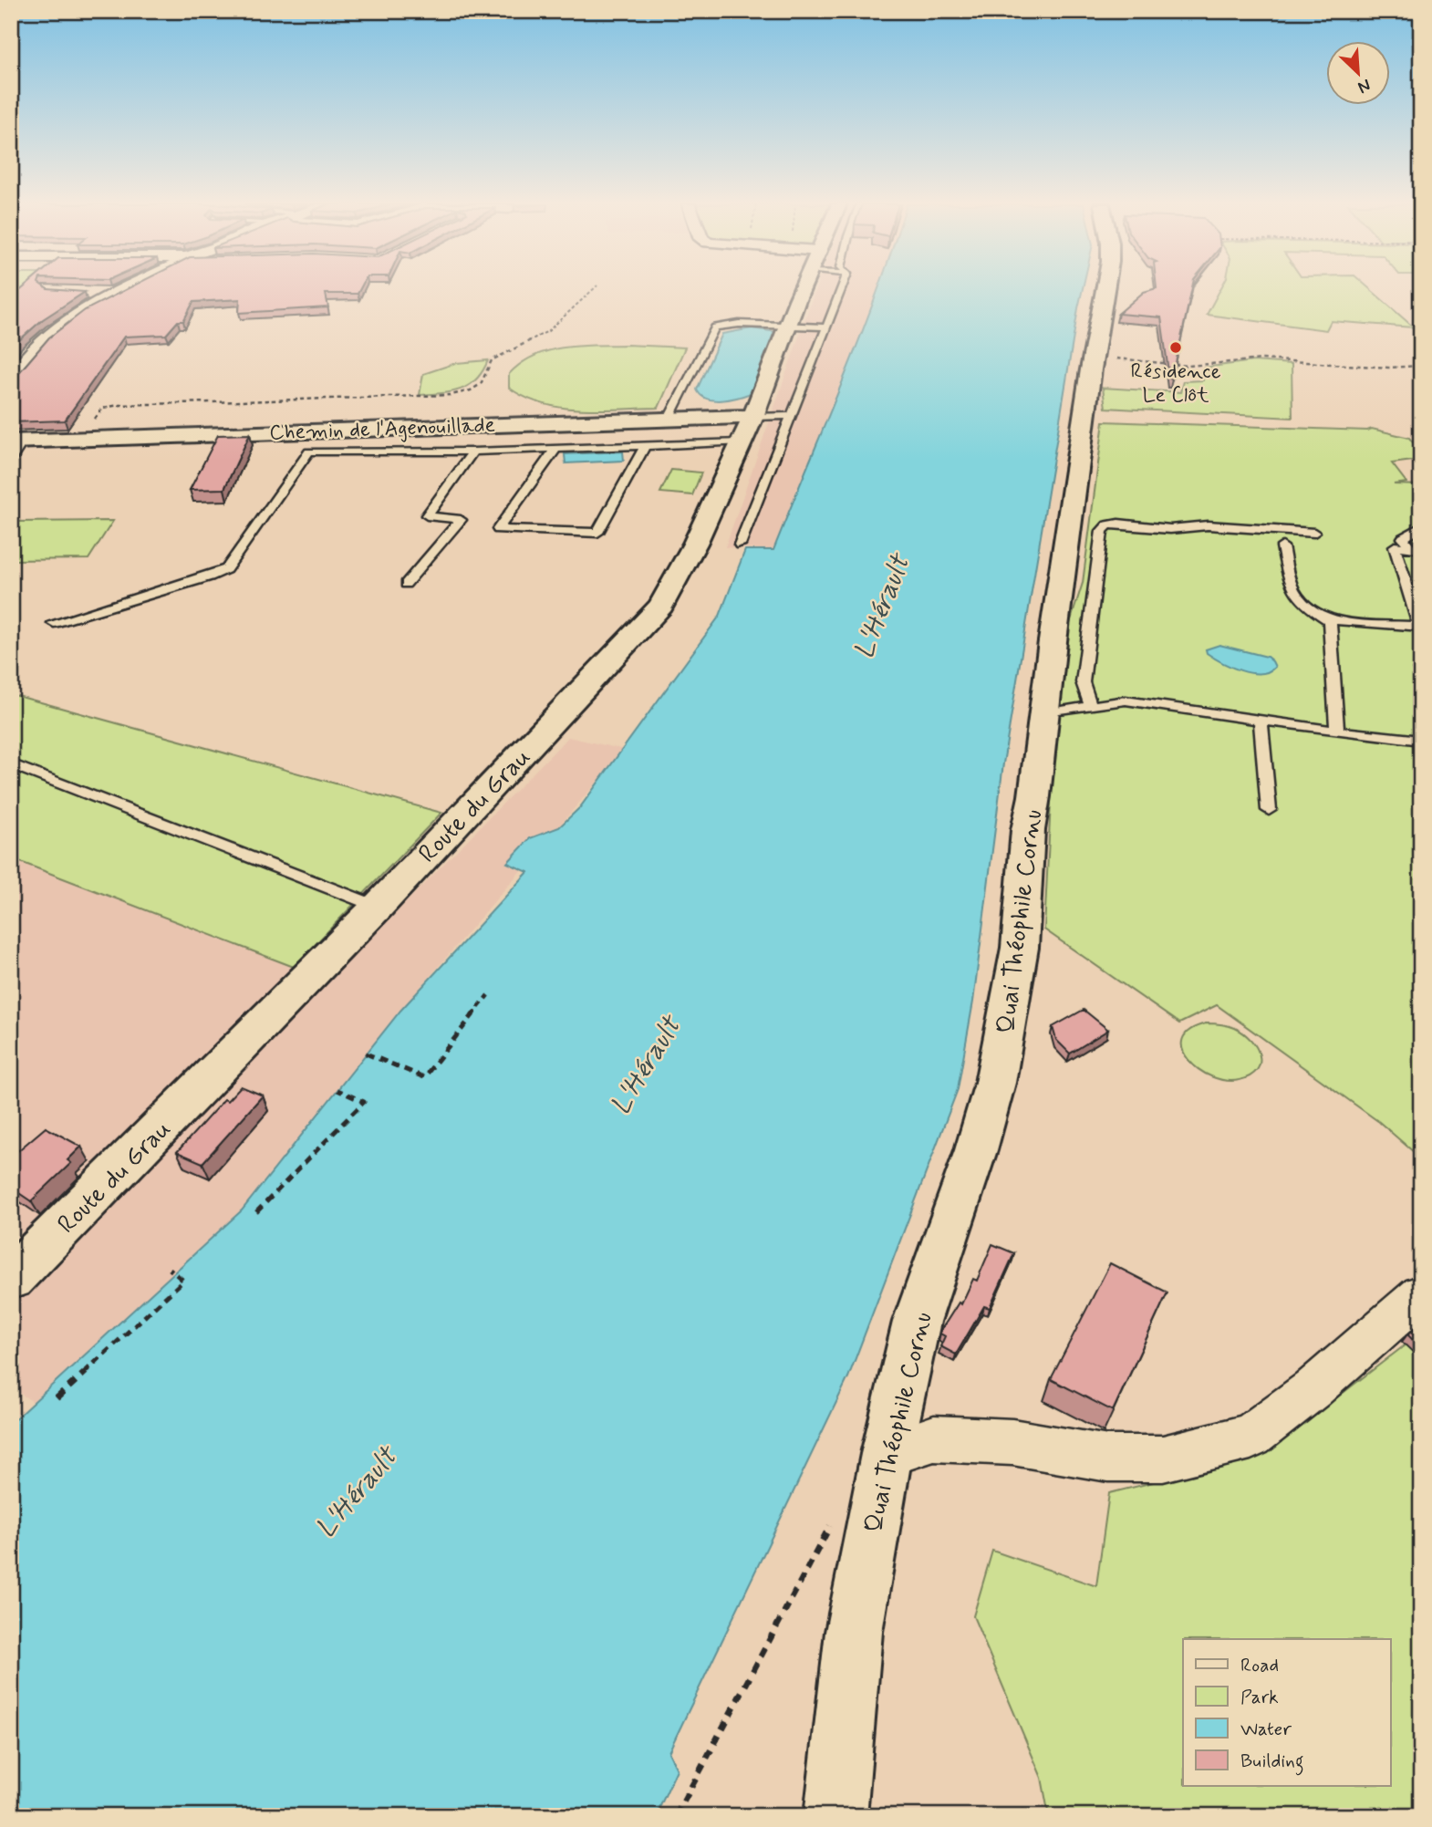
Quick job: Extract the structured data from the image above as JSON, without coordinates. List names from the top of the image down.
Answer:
{
  "streets": {
    "street": ["Chemin de l'Agenouillade", "Route du Grau", "Quai Théophile Cornu"]
  },
  "crossings": [
    ["Chemin de l'Agenouillade", "Route du Grau"]
  ],
  "water": ["L'Hérault"],
  "places": ["Résidence Le Clôt"],
  "legend": [
    "Road",
    "Park",
    "Water",
    "Building"
  ],
  "north": "bottom right"
}
